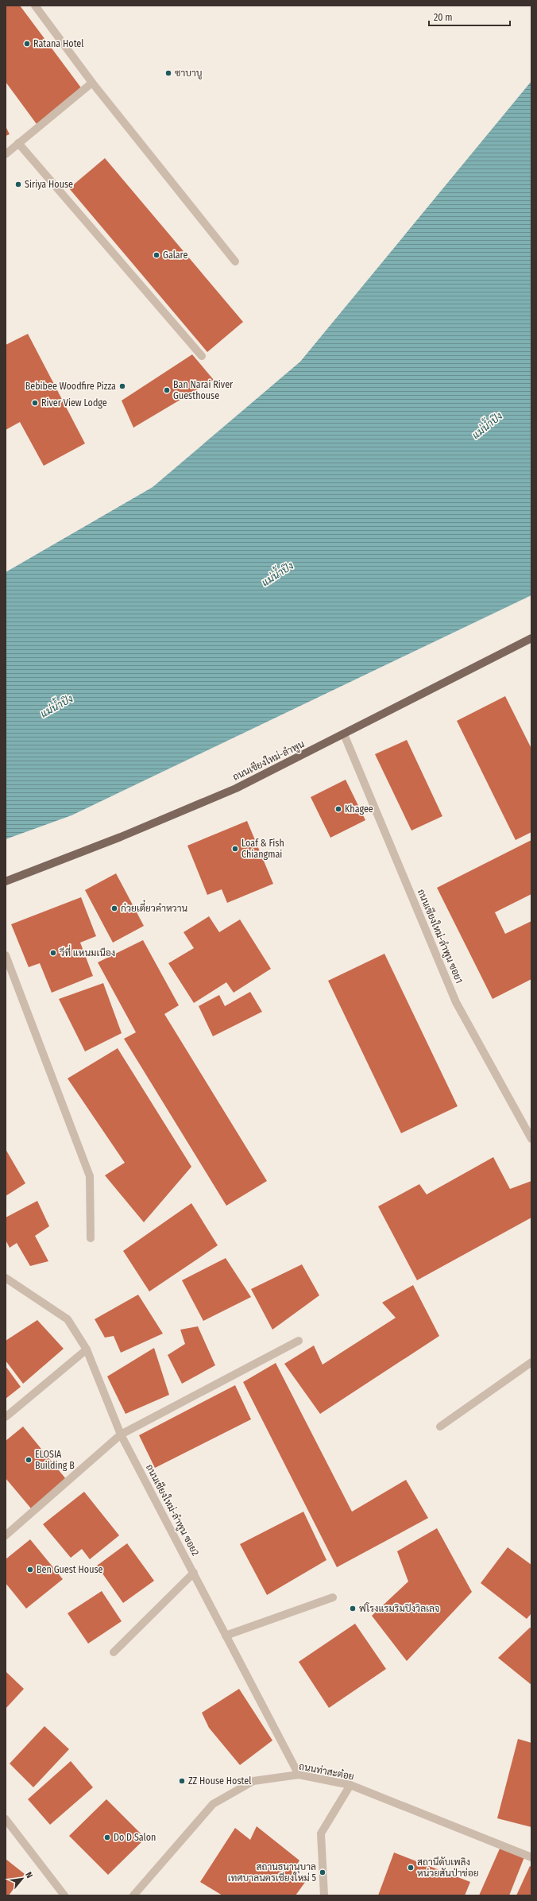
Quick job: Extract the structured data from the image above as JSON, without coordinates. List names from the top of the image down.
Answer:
{
  "streets": {
    "main road": ["ถนนเชียงใหม่-ลำพูน"],
    "street": ["ถนนเชียงใหม่-ลำพูน ซอย1", "ถนนเชียงใหม่-ลำพูน ซอย2", "ถนนท่าสะต๋อย"]
  },
  "crossings": [
    ["ถนนเชียงใหม่-ลำพูน", "ถนนเชียงใหม่-ลำพูน ซอย1"],
    ["ถนนเชียงใหม่-ลำพูน ซอย2", "ถนนท่าสะต๋อย"]
  ],
  "water": ["แม่น้ำปิง"],
  "places": [
    "Ratana Hotel",
    "ซาบาบู",
    "Siriya House",
    "Galare",
    "Bebibee Woodfire Pizza",
    "Ban Narai River Guesthouse",
    "River View Lodge",
    "Khagee",
    "Loaf & Fish Chiangmai",
    "ก๋วยเตี๋ยวคำหวาน",
    "วีที่ แหนมเนือง",
    "ELOSIA Building B",
    "Ben Guest House",
    "ฟโรงแรมริมปิงวิลเลจ",
    "ZZ House Hostel",
    "Do D Salon",
    "สถานีดับเพลิง หน่วยสันป่าข่อย",
    "สถานธนานุบาล เทศบาลนครเชียงใหม่ 5"
  ],
  "scale_bar": "20 m",
  "north": "top right"
}
